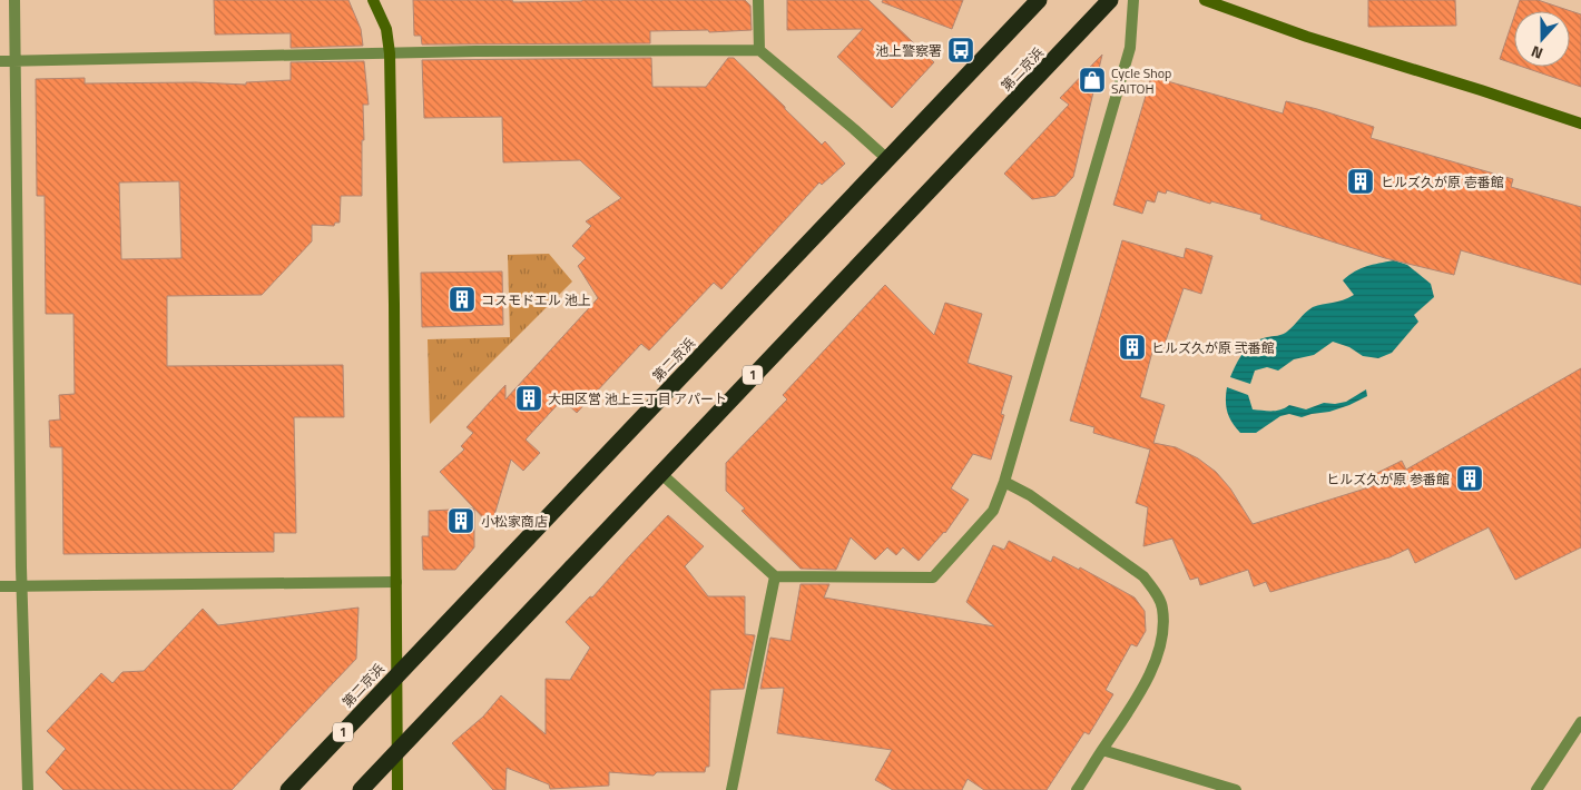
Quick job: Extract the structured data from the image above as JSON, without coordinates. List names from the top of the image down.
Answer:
{
  "streets": {
    "highway": ["第二京浜", "1"]
  },
  "places": {
    "bus stop": ["池上警察署"],
    "shop": ["Cycle Shop SAITOH"],
    "building": [
      "ヒルズ久が原 壱番館",
      "コスモドエル 池上",
      "ヒルズ久が原 弐番館",
      "大田区営 池上三丁目 アパート",
      "ヒルズ久が原 参番館",
      "小松家商店"
    ]
  },
  "north": "bottom"
}
